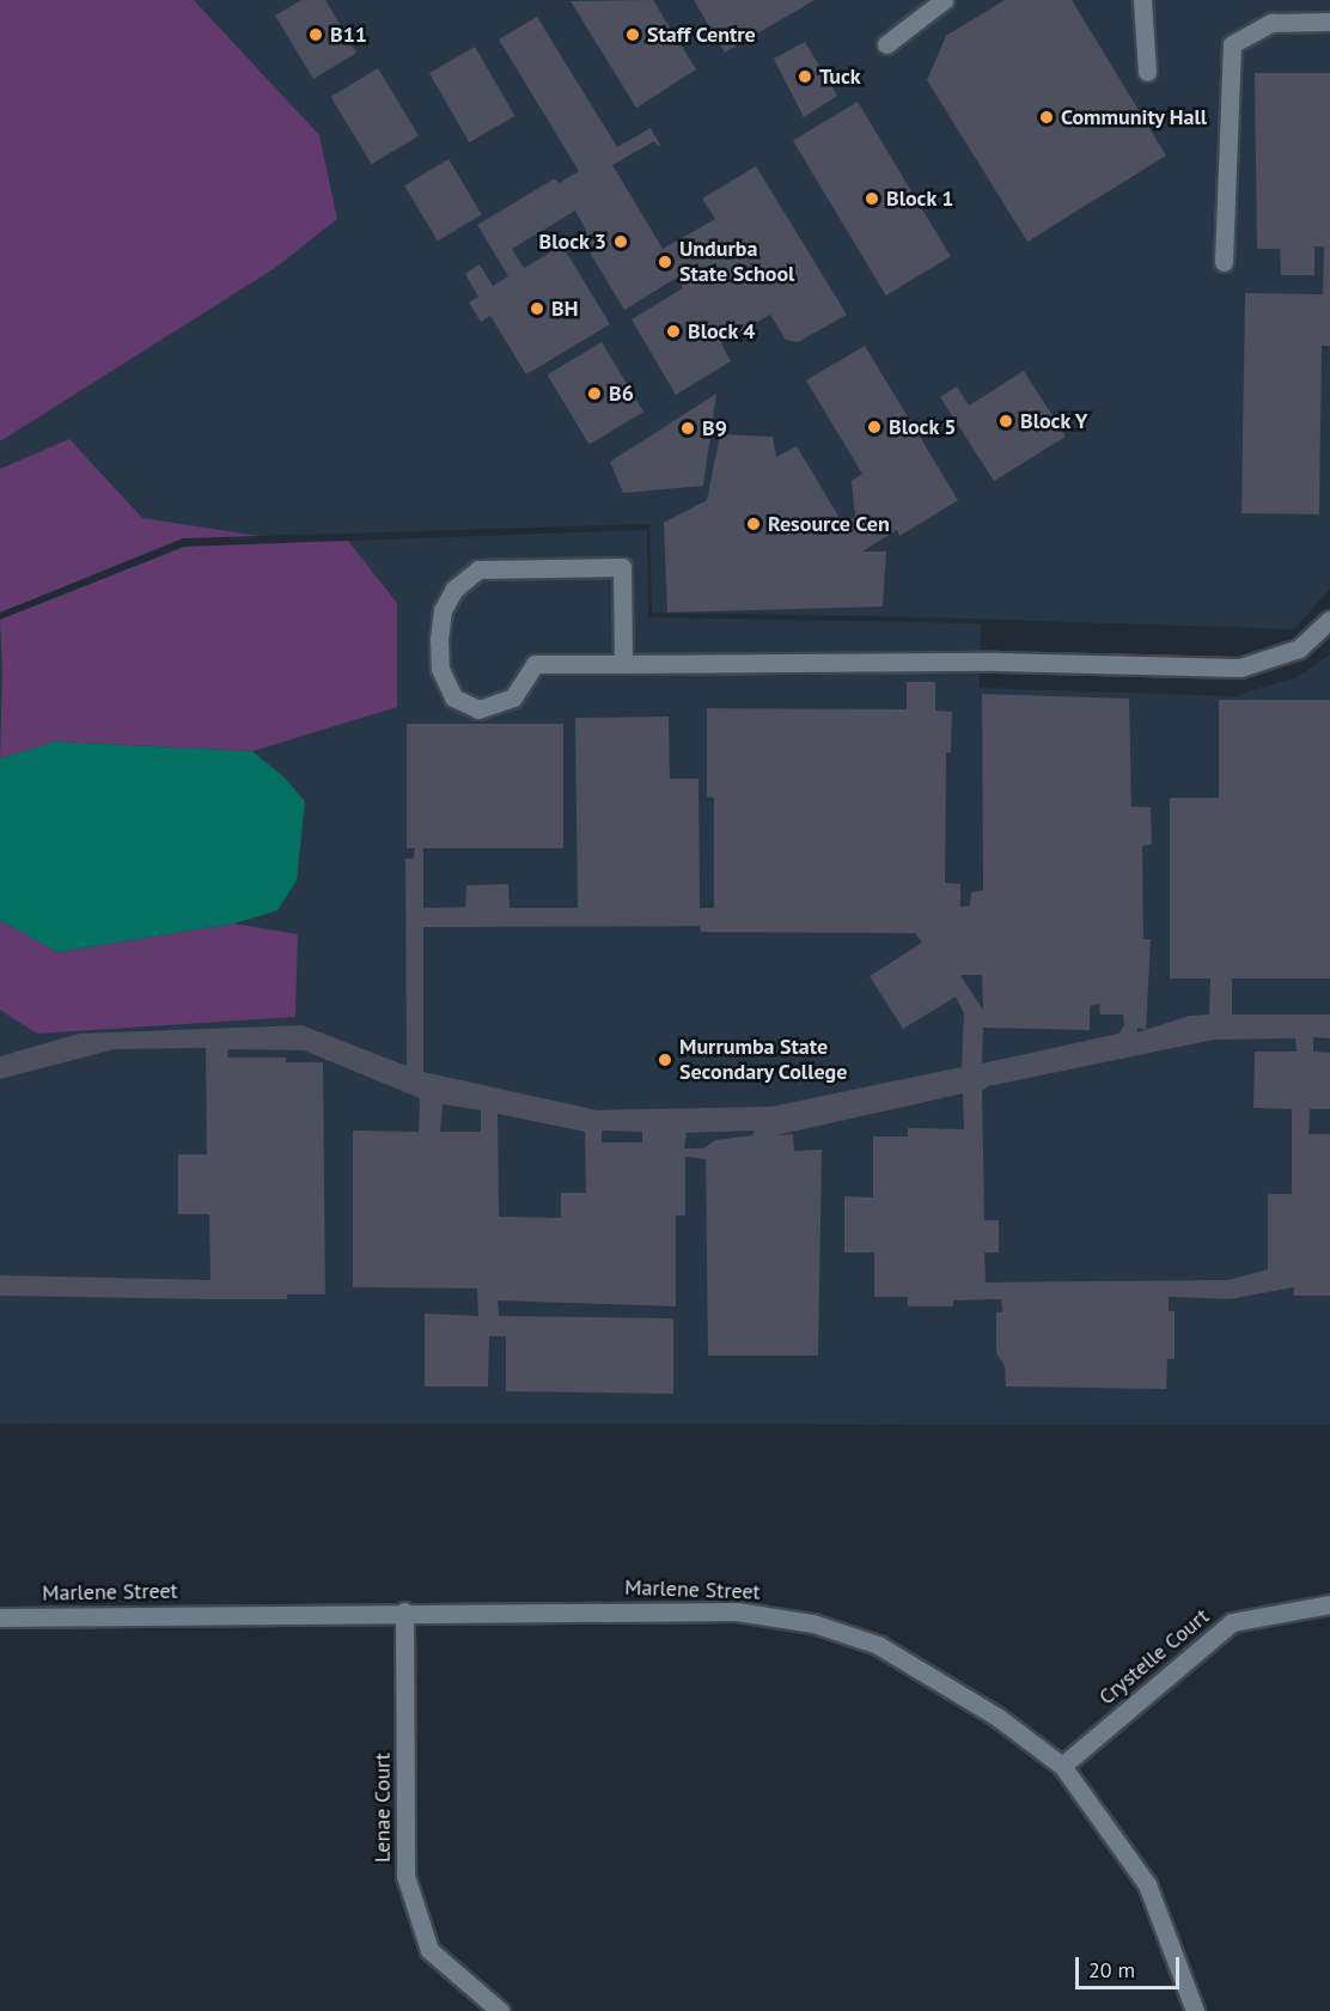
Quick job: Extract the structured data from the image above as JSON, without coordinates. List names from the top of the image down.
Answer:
{
  "streets": {
    "street": ["Marlene Street", "Crystelle Court", "Lenae Court"]
  },
  "crossings": [
    ["Marlene Street", "Crystelle Court"],
    ["Marlene Street", "Lenae Court"]
  ],
  "places": [
    "B11",
    "Staff Centre",
    "Tuck",
    "Community Hall",
    "Block 1",
    "Block 3",
    "Undurba State School",
    "BH",
    "Block 4",
    "B6",
    "Block Y",
    "Block 5",
    "B9",
    "Resource Cen",
    "Murrumba State Secondary College"
  ],
  "scale_bar": "20 m"
}
